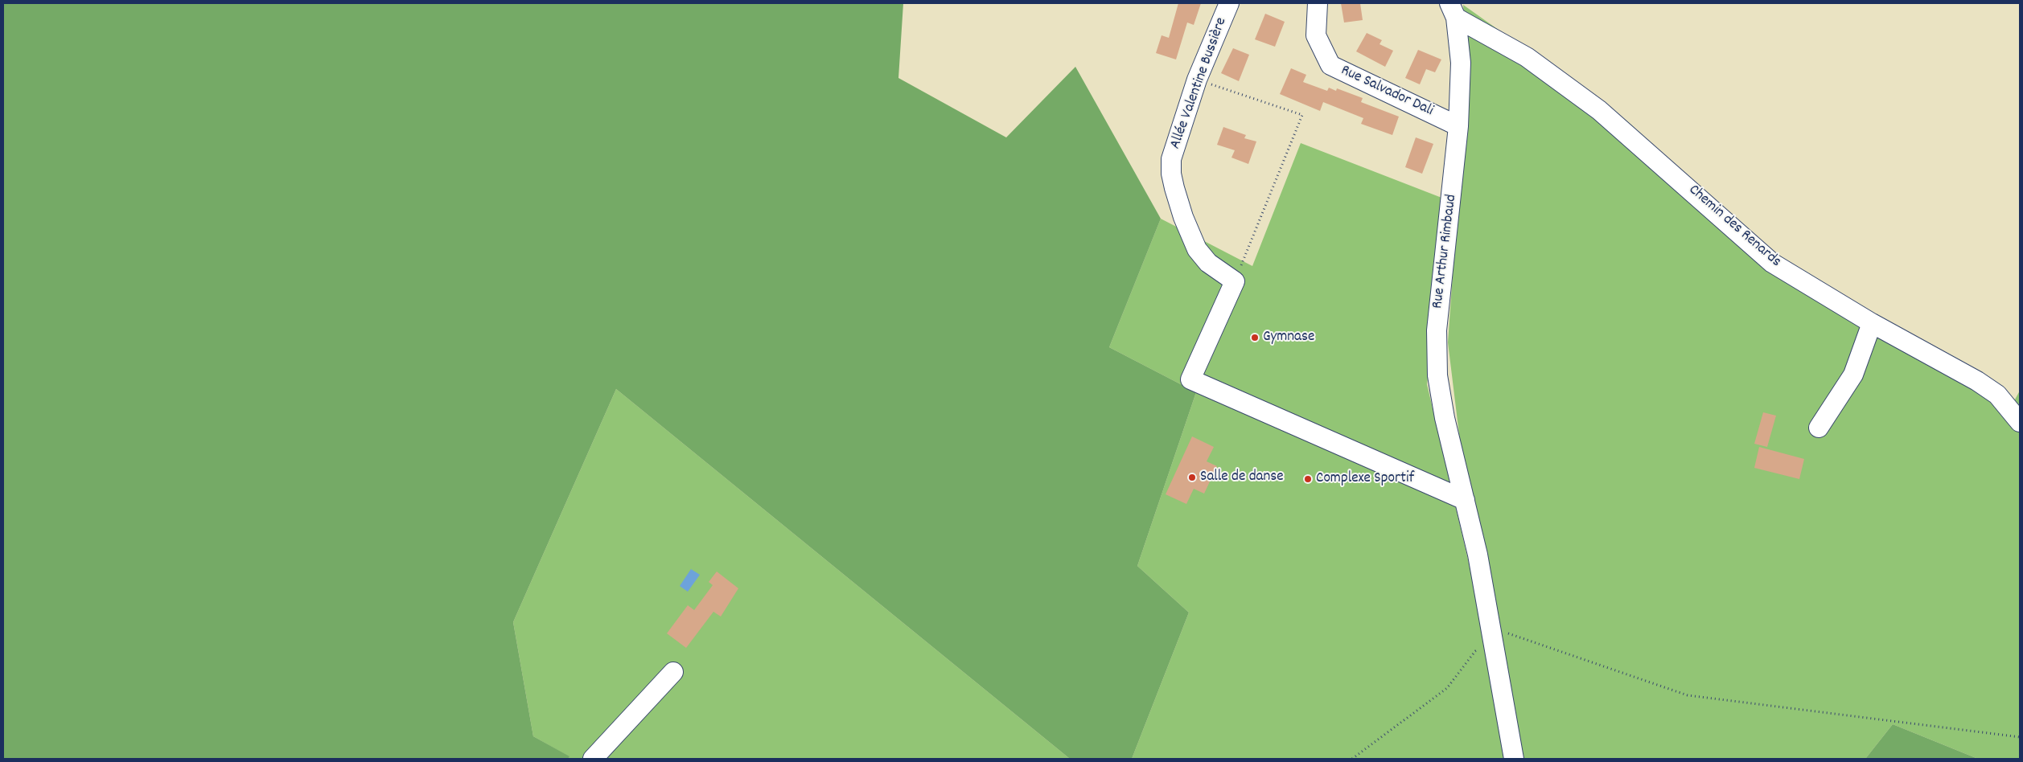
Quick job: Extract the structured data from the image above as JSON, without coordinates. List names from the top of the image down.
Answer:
{
  "streets": {
    "street": [
      "Allée Valentine Bussière",
      "Rue Salvador Dali",
      "Chemin des Renards",
      "Rue Arthur Rimbaud"
    ]
  },
  "crossings": [
    ["Rue Salvador Dali", "Rue Arthur Rimbaud"],
    ["Chemin des Renards", "Rue Arthur Rimbaud"]
  ],
  "places": ["Gymnase", "Salle de danse", "Complexe Sportif"]
}
